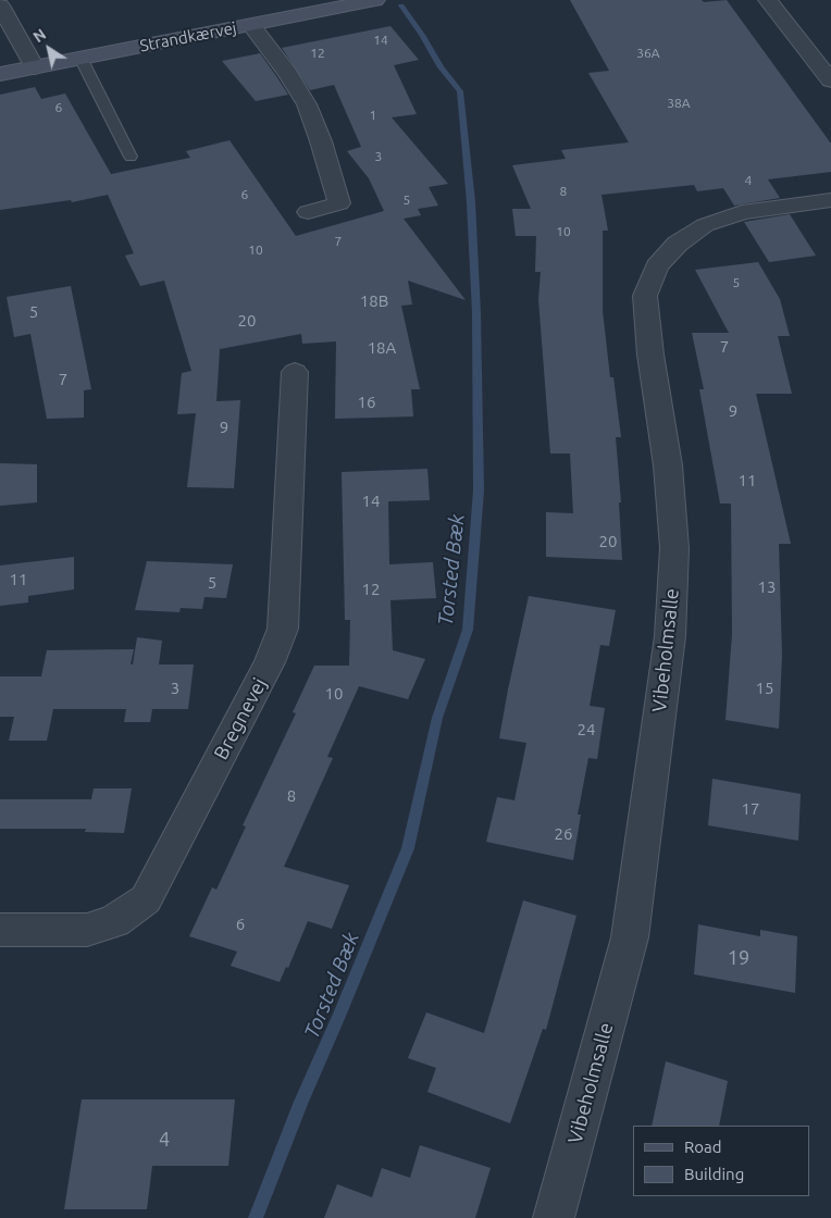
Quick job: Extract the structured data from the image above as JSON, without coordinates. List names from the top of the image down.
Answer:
{
  "streets": {
    "main road": ["Strandkærvej"],
    "street": ["Vibeholmsalle", "Bregnevej"]
  },
  "water": ["Torsted Bæk"],
  "house_numbers": [
    "14",
    "12",
    "36A",
    "38A",
    "6",
    "1",
    "3",
    "4",
    "8",
    "6",
    "5",
    "10",
    "7",
    "10",
    "5",
    "18B",
    "5",
    "20",
    "7",
    "18A",
    "7",
    "16",
    "9",
    "9",
    "11",
    "14",
    "20",
    "11",
    "5",
    "13",
    "12",
    "3",
    "15",
    "10",
    "24",
    "8",
    "17",
    "26",
    "6",
    "19",
    "4"
  ],
  "legend": ["Road", "Building"],
  "north": "top left"
}
